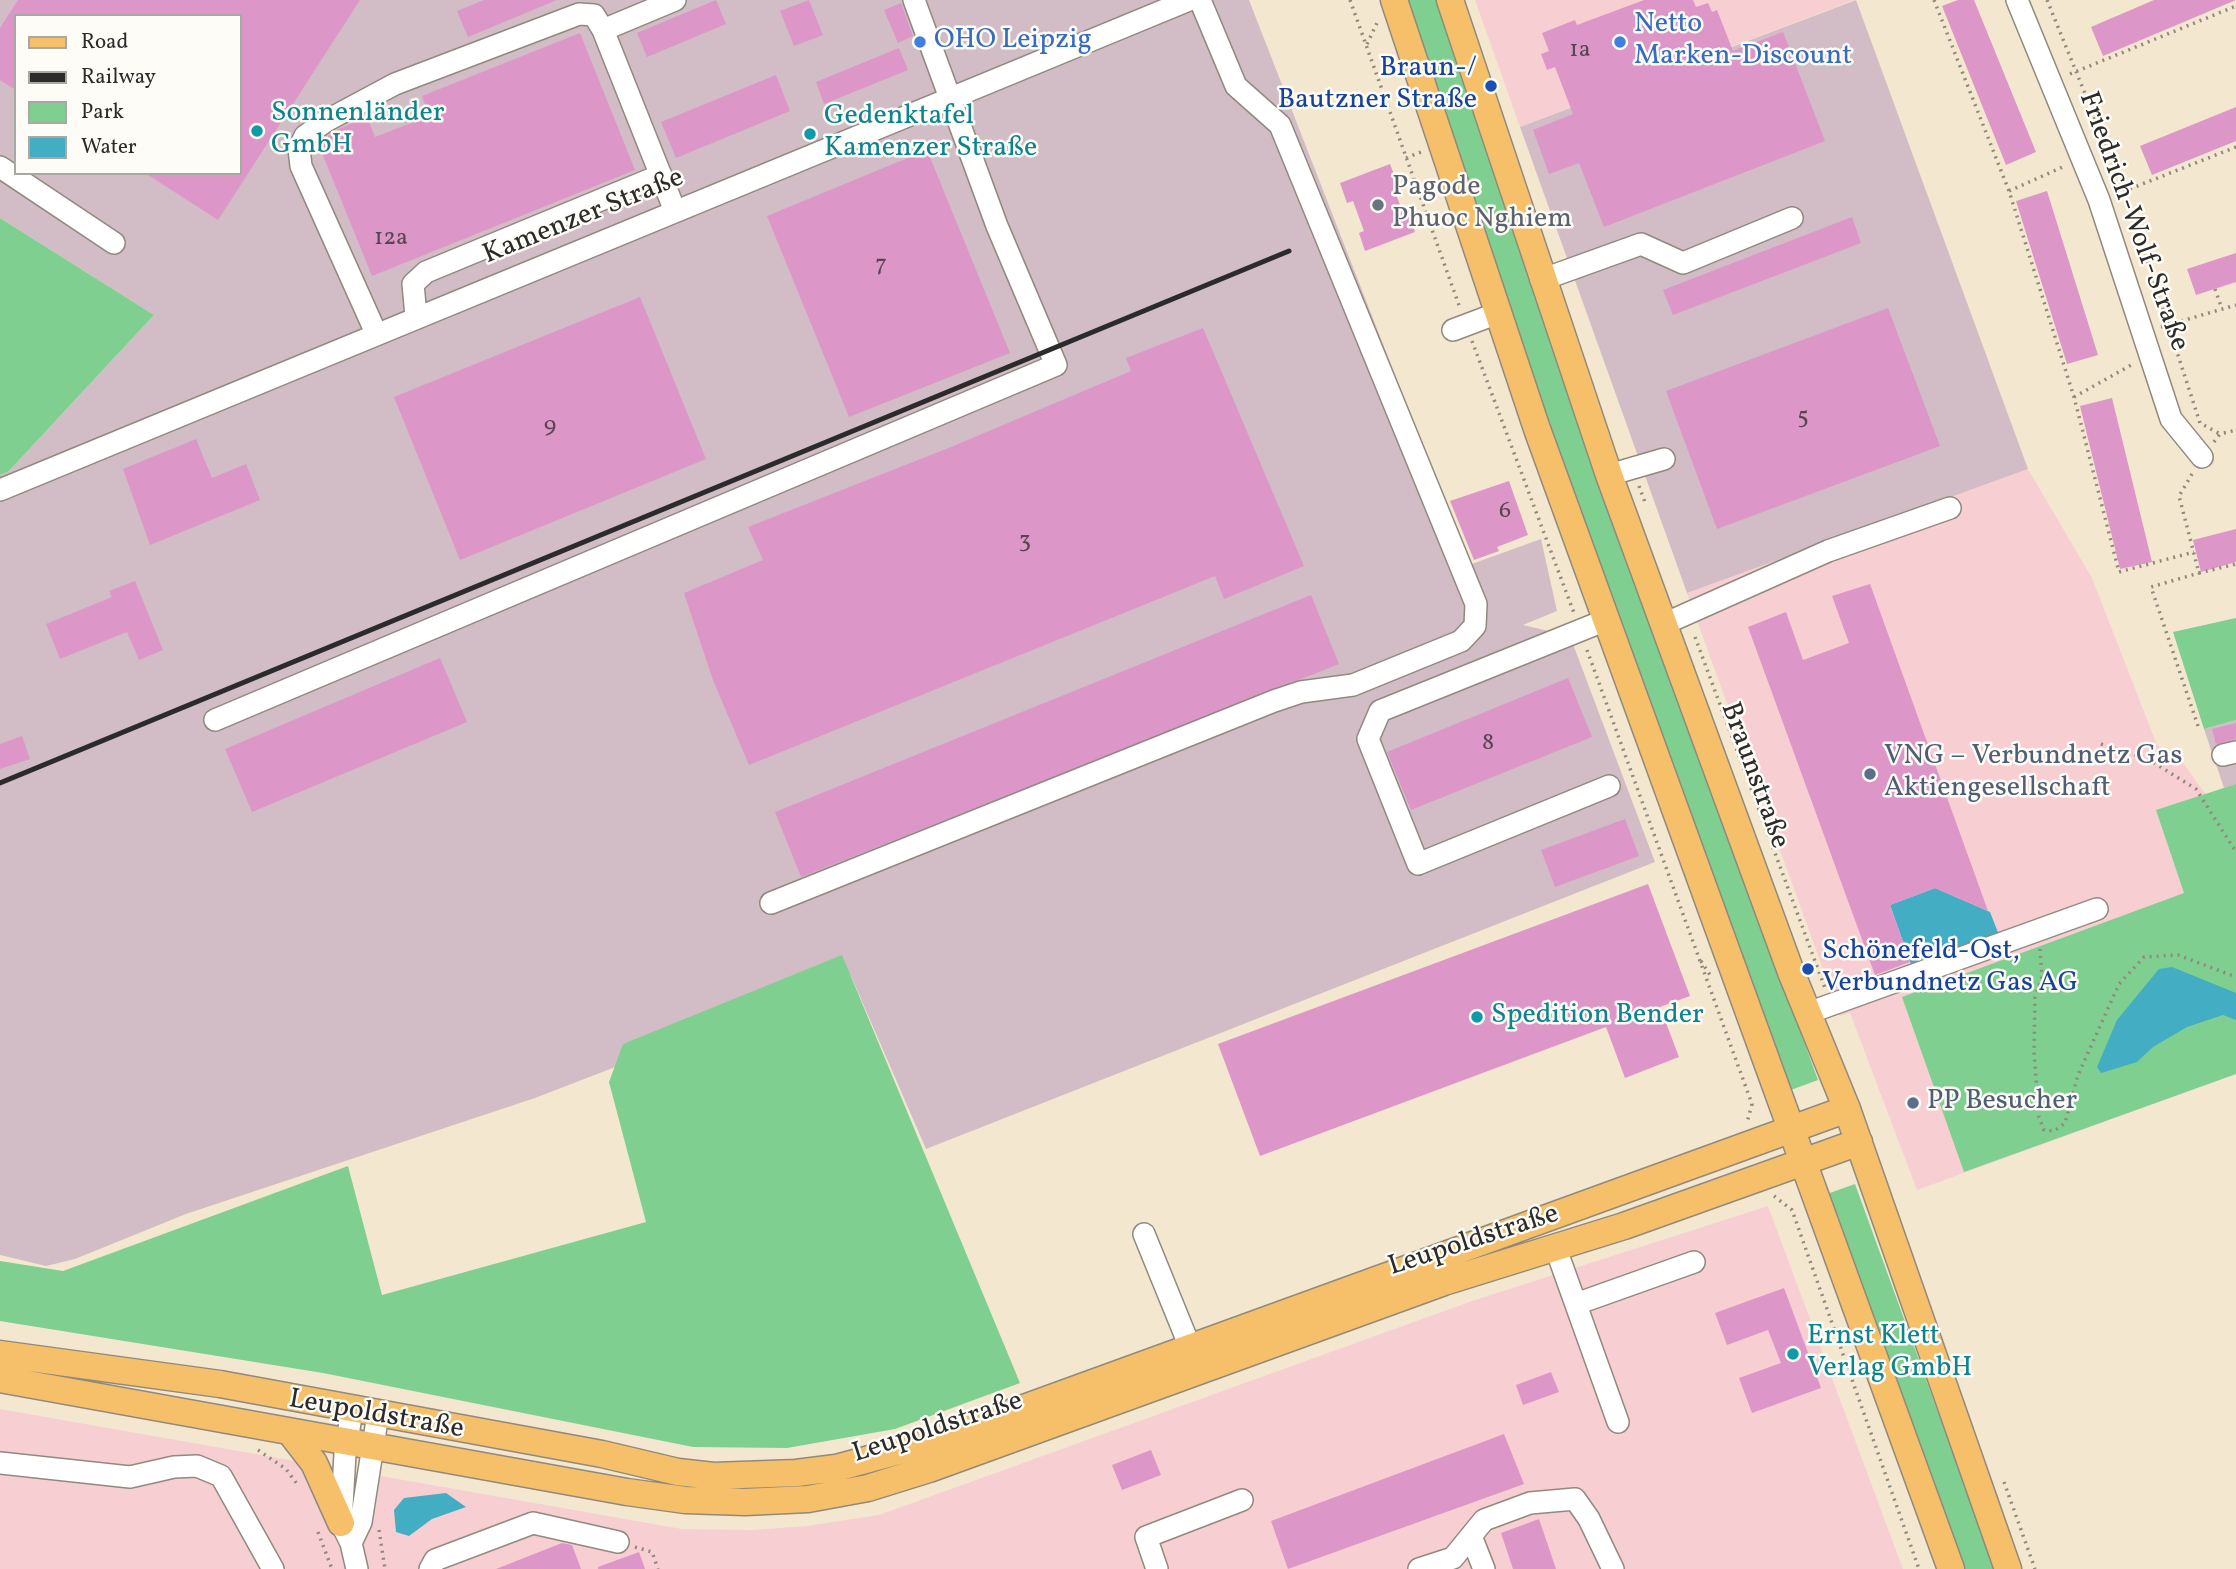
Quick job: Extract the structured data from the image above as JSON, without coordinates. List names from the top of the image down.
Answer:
{
  "streets": {
    "main road": ["Braunstraße", "Leupoldstraße"],
    "street": ["Kamenzer Straße", "Friedrich-Wolf-Straße"]
  },
  "crossings": [
    ["Braunstraße", "Leupoldstraße"]
  ],
  "places": [
    "OHO Leipzig",
    "Netto Marken-Discount",
    "Braun-/ Bautzner Straße",
    "Sonnenländer GmbH",
    "Gedenktafel Kamenzer Straße",
    "Pagode Phuoc Nghiem",
    "VNG – Verbundnetz Gas Aktiengesellschaft",
    "Schönefeld-Ost, Verbundnetz Gas AG",
    "Spedition Bender",
    "PP Besucher",
    "Ernst Klett Verlag GmbH"
  ],
  "house_numbers": [
    "1a",
    "12a",
    "7",
    "5",
    "9",
    "6",
    "3",
    "8"
  ],
  "legend": [
    "Road",
    "Railway",
    "Park",
    "Water"
  ]
}
